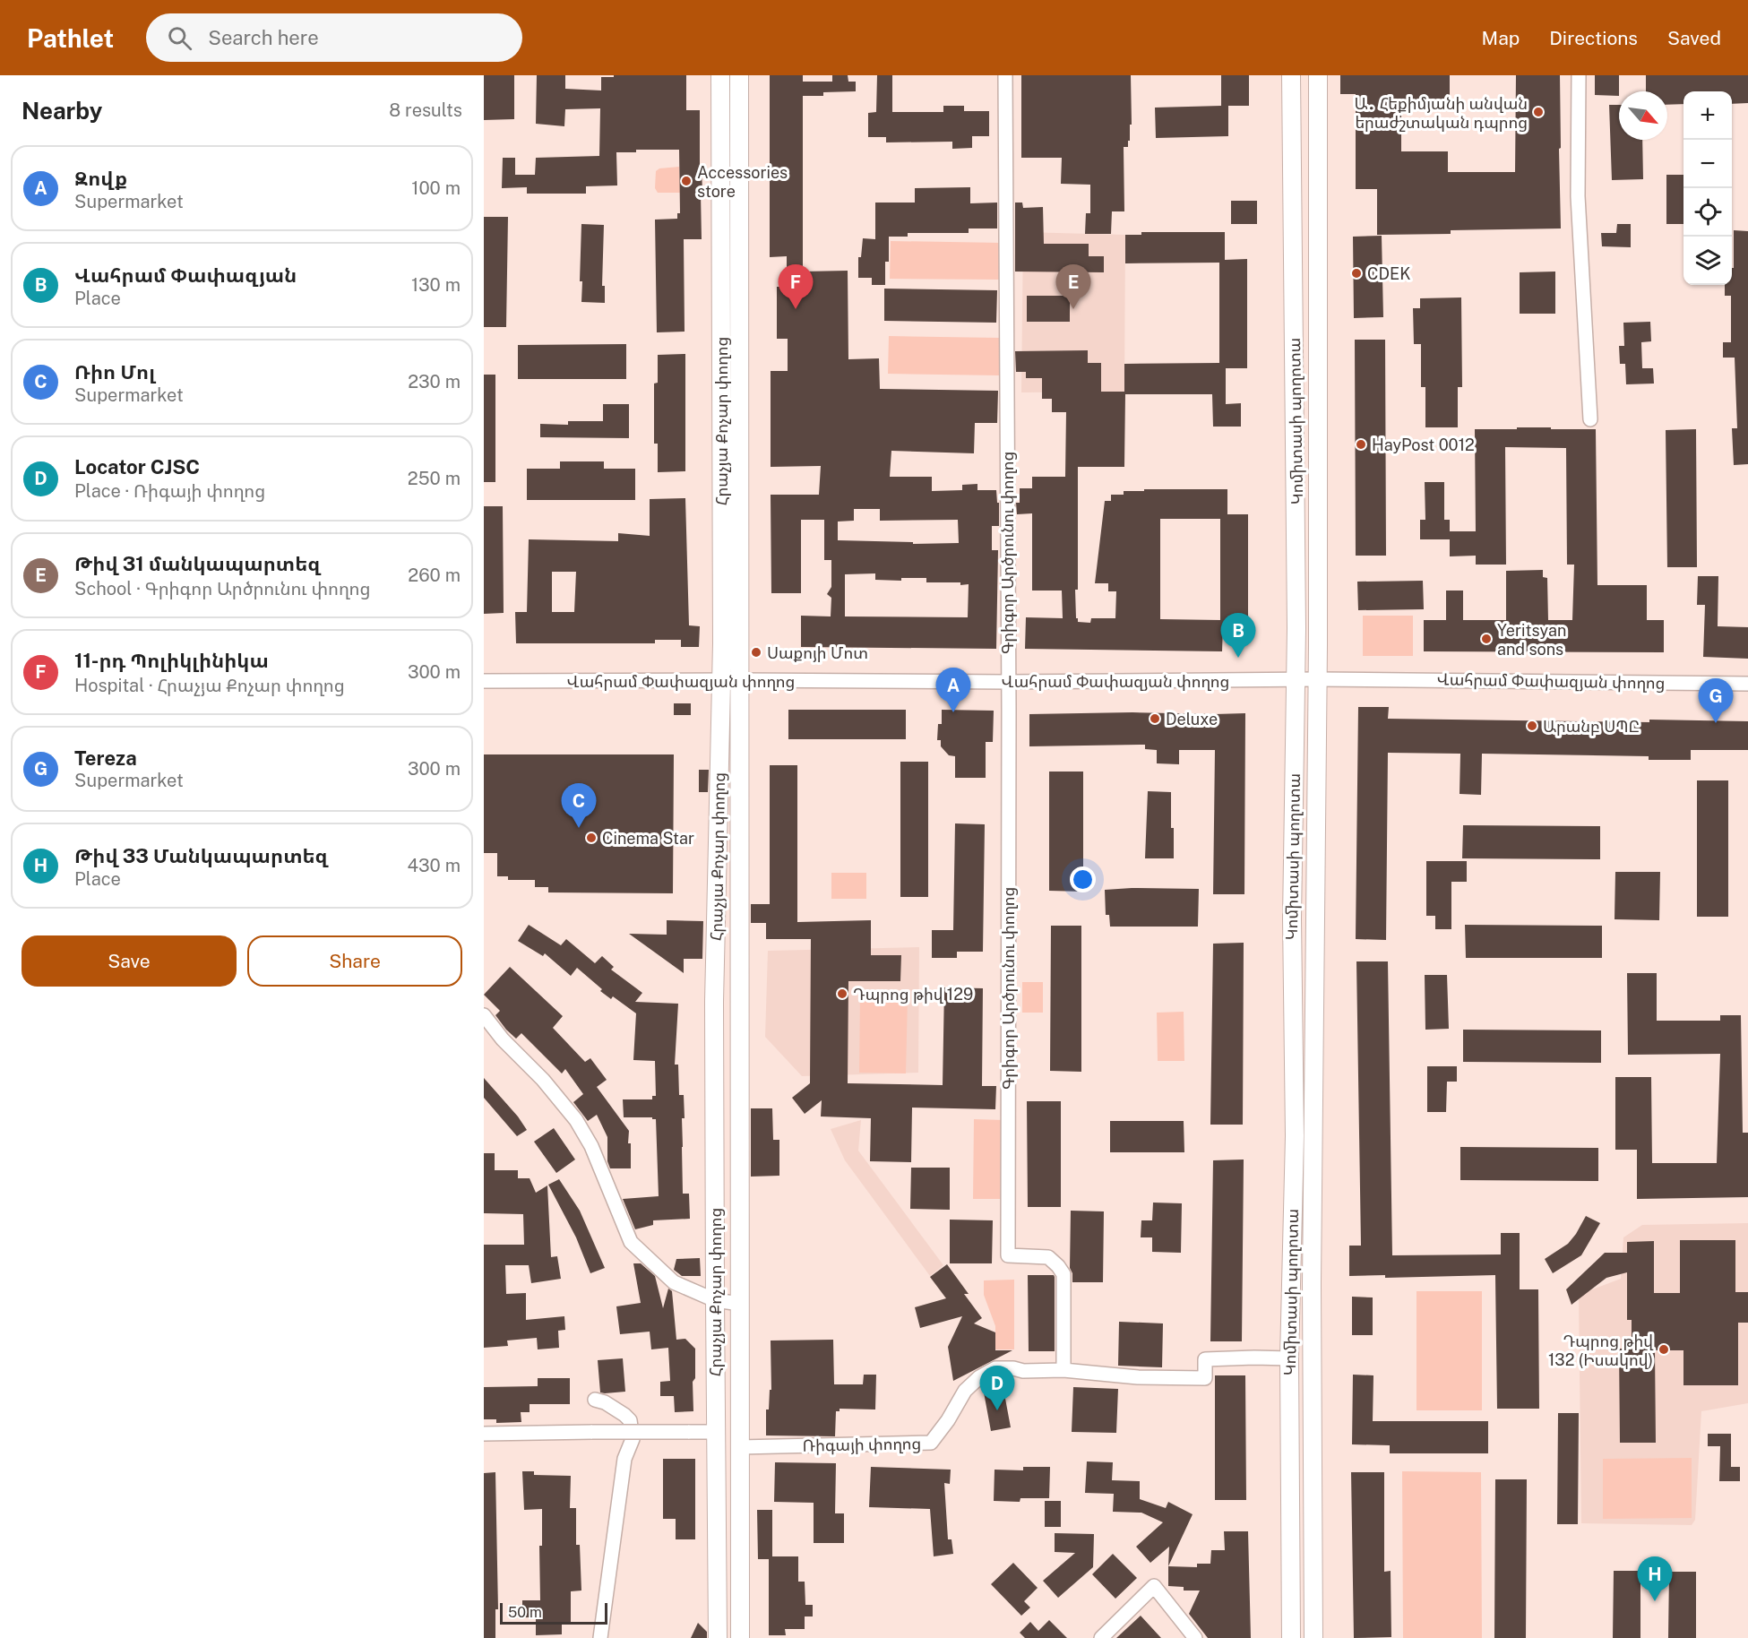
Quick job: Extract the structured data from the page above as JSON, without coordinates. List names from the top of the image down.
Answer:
{
  "streets": {
    "main road": ["Հրաչյա Քոչար փողոց", "Կոմիտասի պողոտա"],
    "street": ["Գրիգոր Արծրունու փողոց", "Վահրամ Փափազյան փողոց", "Ռիգայի փողոց"]
  },
  "crossings": [
    ["Հրաչյա Քոչար փողոց", "Վահրամ Փափազյան փողոց"],
    ["Հրաչյա Քոչար փողոց", "Ռիգայի փողոց"],
    ["Կոմիտասի պողոտա", "Վահրամ Փափազյան փողոց"],
    ["Կոմիտասի պողոտա", "Ռիգայի փողոց"],
    ["Գրիգոր Արծրունու փողոց", "Վահրամ Փափազյան փողոց"],
    ["Գրիգոր Արծրունու փողոց", "Ռիգայի փողոց"]
  ],
  "places": [
    "Ա․ Հեքիմյանի անվան երաժշտական դպրոց",
    "Accessories store",
    "CDEK",
    "HayPost 0012",
    "Yeritsyan and sons",
    "Սաքոյի Մոտ",
    "Deluxe",
    "Արանբ ՍՊԸ",
    "Cinema Star",
    "Դպրոց թիվ 129",
    "Դպրոց թիվ 132 (Իսակով)"
  ],
  "scale_bar": "50 m",
  "north": "bottom right",
  "page": {
    "header": "Pathlet",
    "search": "Search here",
    "nav": ["Map", "Directions", "Saved"],
    "heading": ["Nearby", "8 results"],
    "map_buttons": ["+", "−"],
    "list": [
      {
        "mark": "A",
        "name": "Զովք",
        "note": "Supermarket",
        "value": "100 m"
      },
      {
        "mark": "B",
        "name": "Վահրամ Փափազյան",
        "note": "Place",
        "value": "130 m"
      },
      {
        "mark": "C",
        "name": "Ռիո Մոլ",
        "note": "Supermarket",
        "value": "230 m"
      },
      {
        "mark": "D",
        "name": "Locator CJSC",
        "note": "Place · Ռիգայի փողոց",
        "value": "250 m"
      },
      {
        "mark": "E",
        "name": "Թիվ 31 մանկապարտեզ",
        "note": "School · Գրիգոր Արծրունու փողոց",
        "value": "260 m"
      },
      {
        "mark": "F",
        "name": "11-րդ Պոլիկլինիկա",
        "note": "Hospital · Հրաչյա Քոչար փողոց",
        "value": "300 m"
      },
      {
        "mark": "G",
        "name": "Tereza",
        "note": "Supermarket",
        "value": "300 m"
      },
      {
        "mark": "H",
        "name": "Թիվ 33 Մանկապարտեզ",
        "note": "Place",
        "value": "430 m"
      }
    ],
    "pins": [
      "E",
      "F",
      "B",
      "A",
      "G",
      "C",
      "D",
      "H"
    ],
    "buttons": ["Save", "Share"],
    "scale": "50 m"
  }
}
